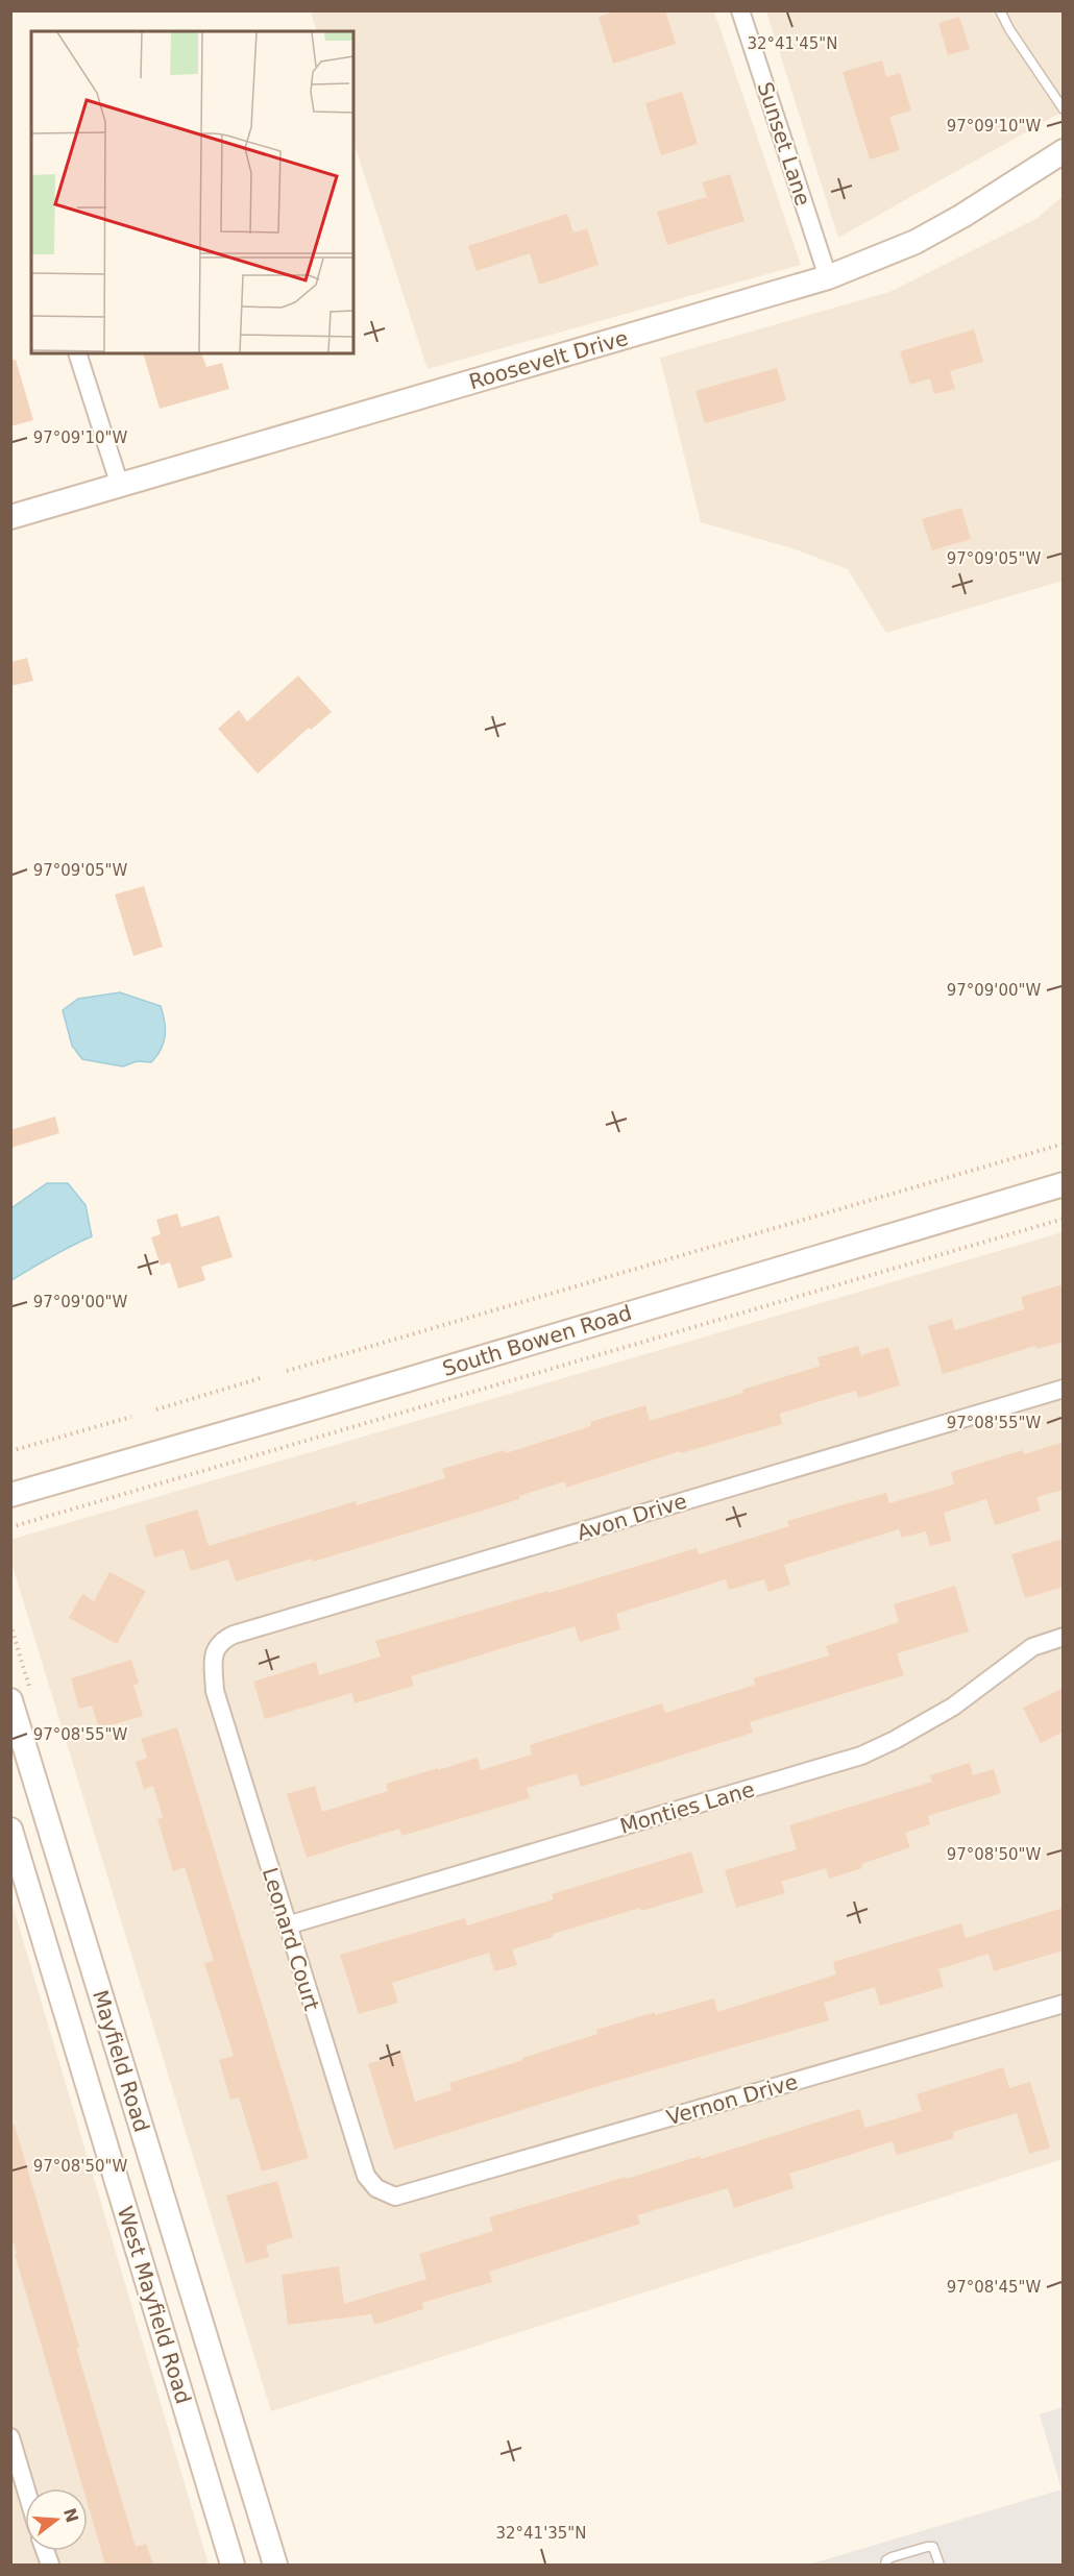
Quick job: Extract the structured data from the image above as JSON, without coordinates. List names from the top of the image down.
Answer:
{
  "streets": {
    "main road": [
      "Roosevelt Drive",
      "South Bowen Road",
      "Mayfield Road",
      "West Mayfield Road"
    ],
    "street": [
      "Sunset Lane",
      "Avon Drive",
      "Monties Lane",
      "Leonard Court",
      "Vernon Drive"
    ]
  },
  "crossings": [
    ["Sunset Lane", "Roosevelt Drive"],
    ["Avon Drive", "Leonard Court"],
    ["Monties Lane", "Leonard Court"],
    ["Leonard Court", "Vernon Drive"]
  ],
  "north": "right",
  "coordinates": [
    "32°41'45\"N",
    "97°09'10\"W",
    "97°09'05\"W",
    "97°09'00\"W",
    "97°08'55\"W",
    "97°08'50\"W",
    "97°08'45\"W",
    "32°41'35\"N"
  ]
}
